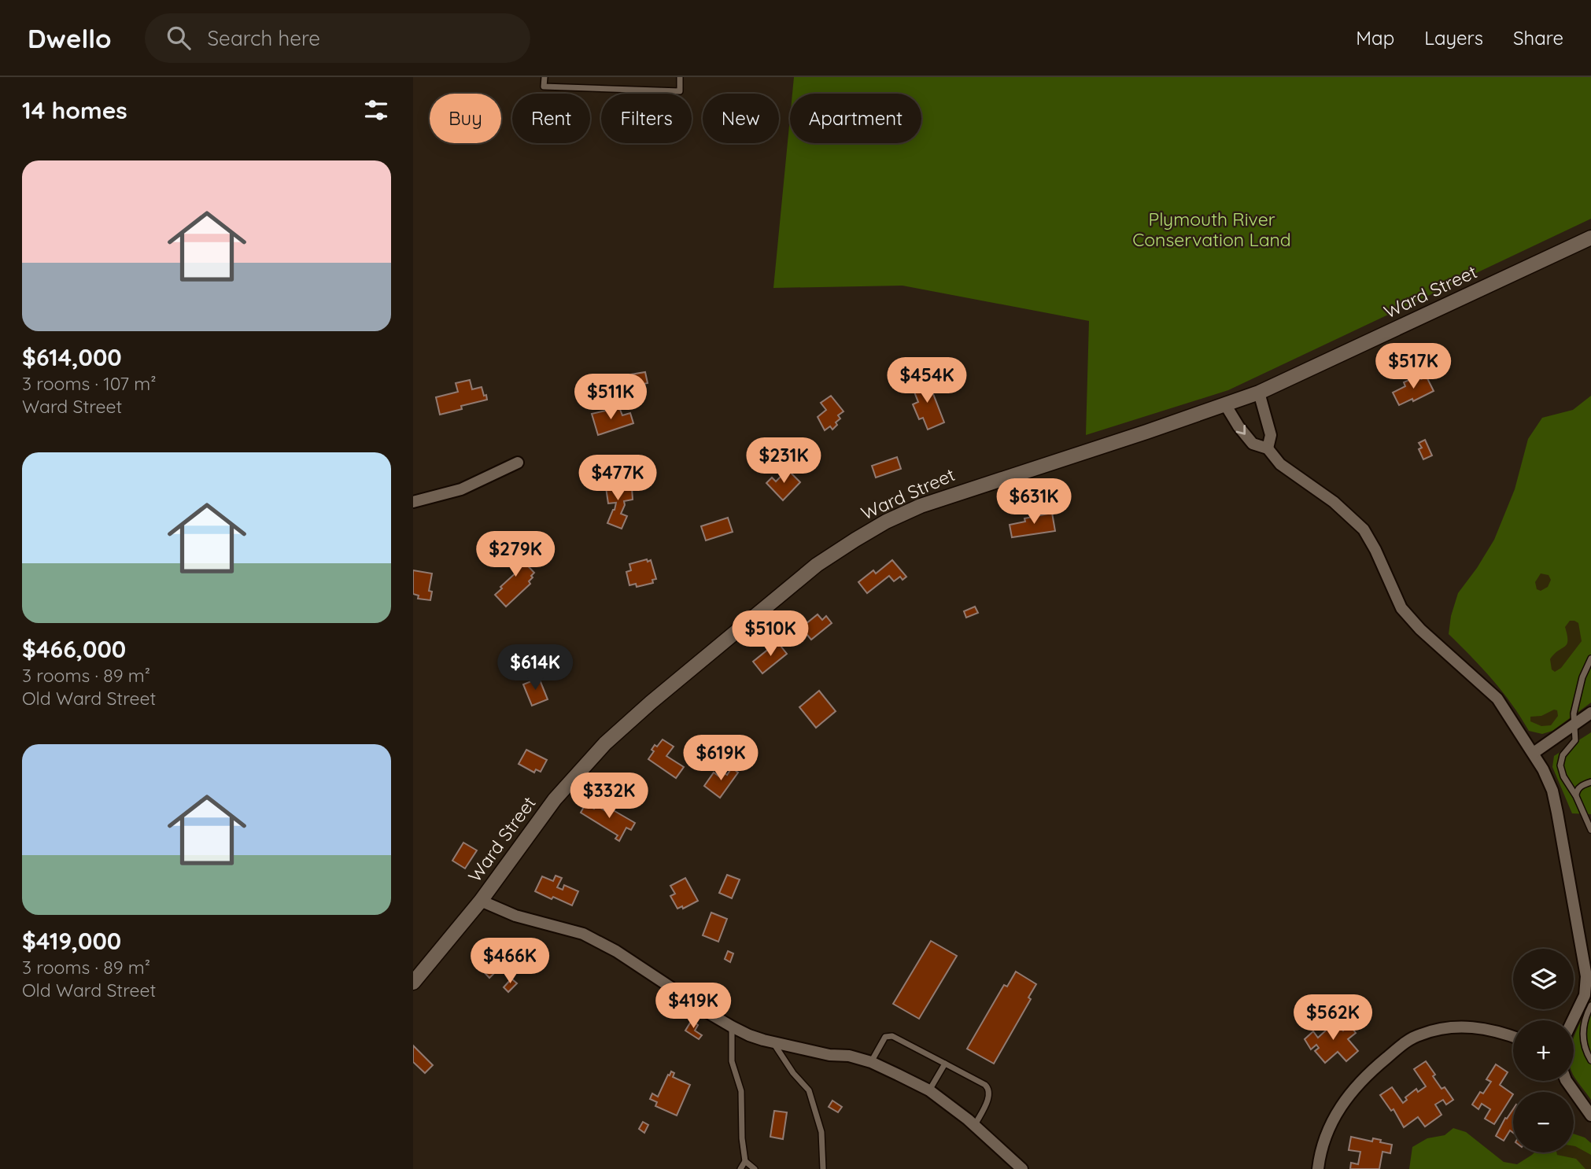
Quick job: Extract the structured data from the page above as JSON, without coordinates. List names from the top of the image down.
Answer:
{
  "streets": {
    "street": ["Ward Street"]
  },
  "parks": ["Plymouth River Conservation Land"],
  "page": {
    "header": "Dwello",
    "search": "Search here",
    "nav": ["Map", "Layers", "Share"],
    "heading": "14 homes",
    "chip": [
      "Buy",
      "Rent",
      "Filters",
      "New",
      "Apartment"
    ],
    "list": [
      {
        "name": "$614,000",
        "note": "3 rooms · 107 m² · Ward Street"
      },
      {
        "name": "$466,000",
        "note": "3 rooms · 89 m² · Old Ward Street"
      },
      {
        "name": "$419,000",
        "note": "3 rooms · 89 m² · Old Ward Street"
      }
    ],
    "price": [
      "$517K",
      "$454K",
      "$511K",
      "$231K",
      "$477K",
      "$631K",
      "$279K",
      "$510K",
      "$614K",
      "$619K",
      "$332K",
      "$466K",
      "$419K",
      "$562K"
    ],
    "map_buttons": ["+", "−"]
  }
}
